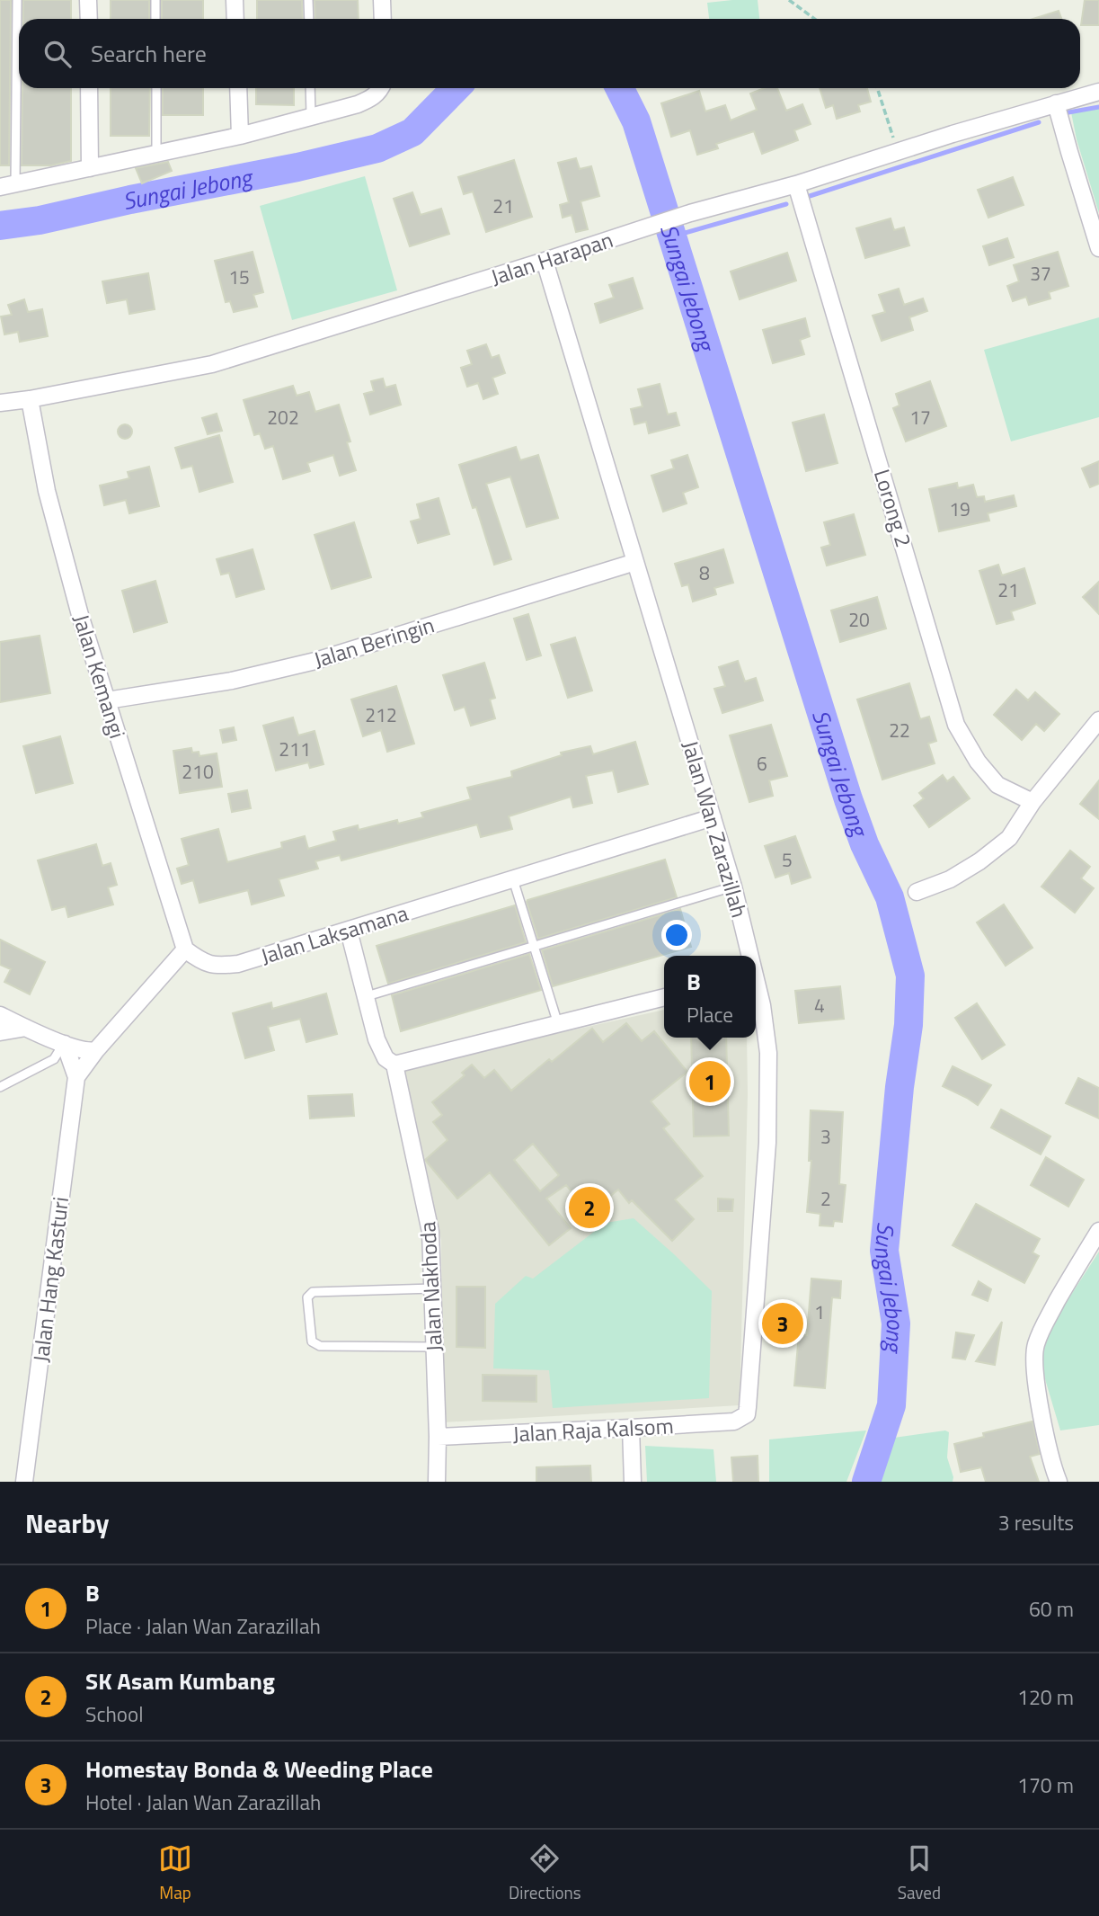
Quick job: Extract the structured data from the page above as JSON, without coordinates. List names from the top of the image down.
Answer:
{
  "streets": {
    "street": [
      "Jalan Harapan",
      "Lorong 2",
      "Jalan Beringin",
      "Jalan Kemangi",
      "Jalan Wan Zarazillah",
      "Jalan Laksamana",
      "Jalan Hang Kasturi",
      "Jalan Nakhoda",
      "Jalan Raja Kalsom"
    ]
  },
  "crossings": [
    ["Jalan Harapan", "Lorong 2"],
    ["Jalan Harapan", "Jalan Kemangi"],
    ["Jalan Harapan", "Jalan Wan Zarazillah"],
    ["Jalan Beringin", "Jalan Kemangi"],
    ["Jalan Beringin", "Jalan Wan Zarazillah"],
    ["Jalan Kemangi", "Jalan Laksamana"],
    ["Jalan Wan Zarazillah", "Jalan Laksamana"],
    ["Jalan Wan Zarazillah", "Jalan Raja Kalsom"],
    ["Jalan Nakhoda", "Jalan Raja Kalsom"]
  ],
  "water": ["Sungai Jebong"],
  "house_numbers": [
    "21",
    "37",
    "15",
    "202",
    "17",
    "19",
    "8",
    "21",
    "20",
    "212",
    "22",
    "211",
    "6",
    "210",
    "5",
    "4",
    "3",
    "2",
    "1"
  ],
  "page": {
    "search": "Search here",
    "popup": ["B", "Place"],
    "pins": ["1", "2", "3"],
    "heading": ["Nearby", "3 results"],
    "list": [
      {
        "mark": "1",
        "name": "B",
        "note": "Place · Jalan Wan Zarazillah",
        "value": "60 m"
      },
      {
        "mark": "2",
        "name": "SK Asam Kumbang",
        "note": "School",
        "value": "120 m"
      },
      {
        "mark": "3",
        "name": "Homestay Bonda & Weeding Place",
        "note": "Hotel · Jalan Wan Zarazillah",
        "value": "170 m"
      }
    ],
    "nav": ["Map", "Directions", "Saved"]
  }
}
